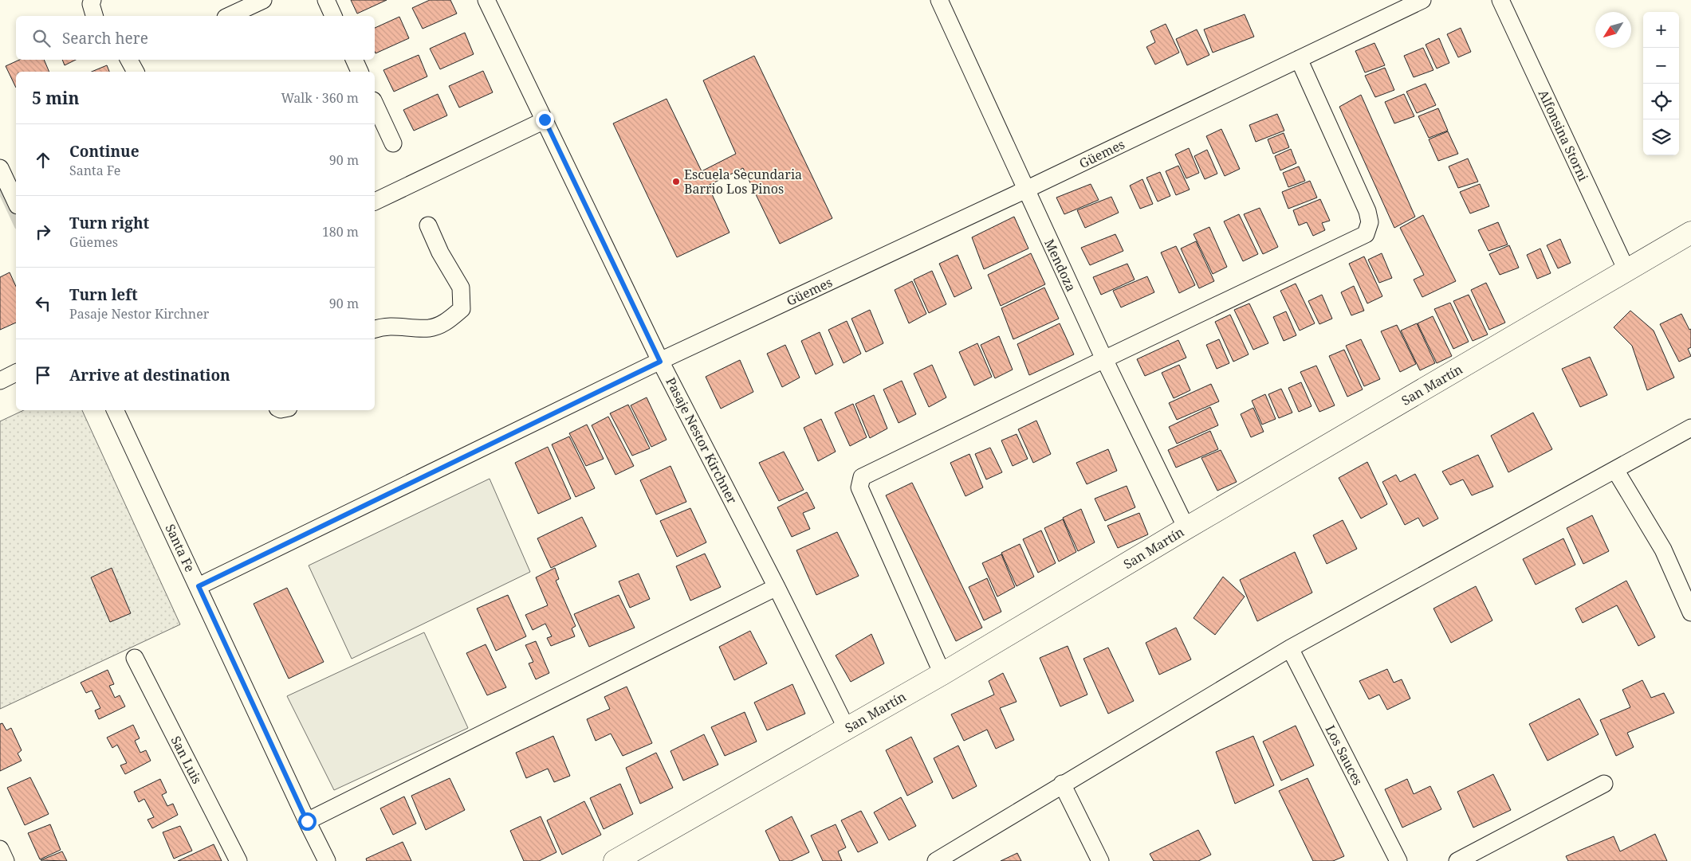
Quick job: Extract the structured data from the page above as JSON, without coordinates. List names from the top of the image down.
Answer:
{
  "streets": {
    "street": [
      "Alfonsina Storni",
      "Güemes",
      "Mendoza",
      "San Martín",
      "Pasaje Nestor Kirchner",
      "Santa Fe",
      "Los Sauces",
      "San Luis"
    ]
  },
  "crossings": [
    ["Alfonsina Storni", "San Martín"],
    ["Güemes", "Mendoza"],
    ["Güemes", "Pasaje Nestor Kirchner"],
    ["Güemes", "Santa Fe"],
    ["Mendoza", "San Martín"],
    ["San Martín", "Pasaje Nestor Kirchner"]
  ],
  "places": ["Escuela Secundaria Barrio Los Pinos"],
  "north": "bottom left",
  "page": {
    "map_buttons": ["+", "−"],
    "search": "Search here",
    "heading": ["5 min", "Walk · 360 m"],
    "list": [
      ["Continue", "Santa Fe", "90 m"],
      ["Turn right", "Güemes", "180 m"],
      ["Turn left", "Pasaje Nestor Kirchner", "90 m"],
      "Arrive at destination"
    ]
  }
}
